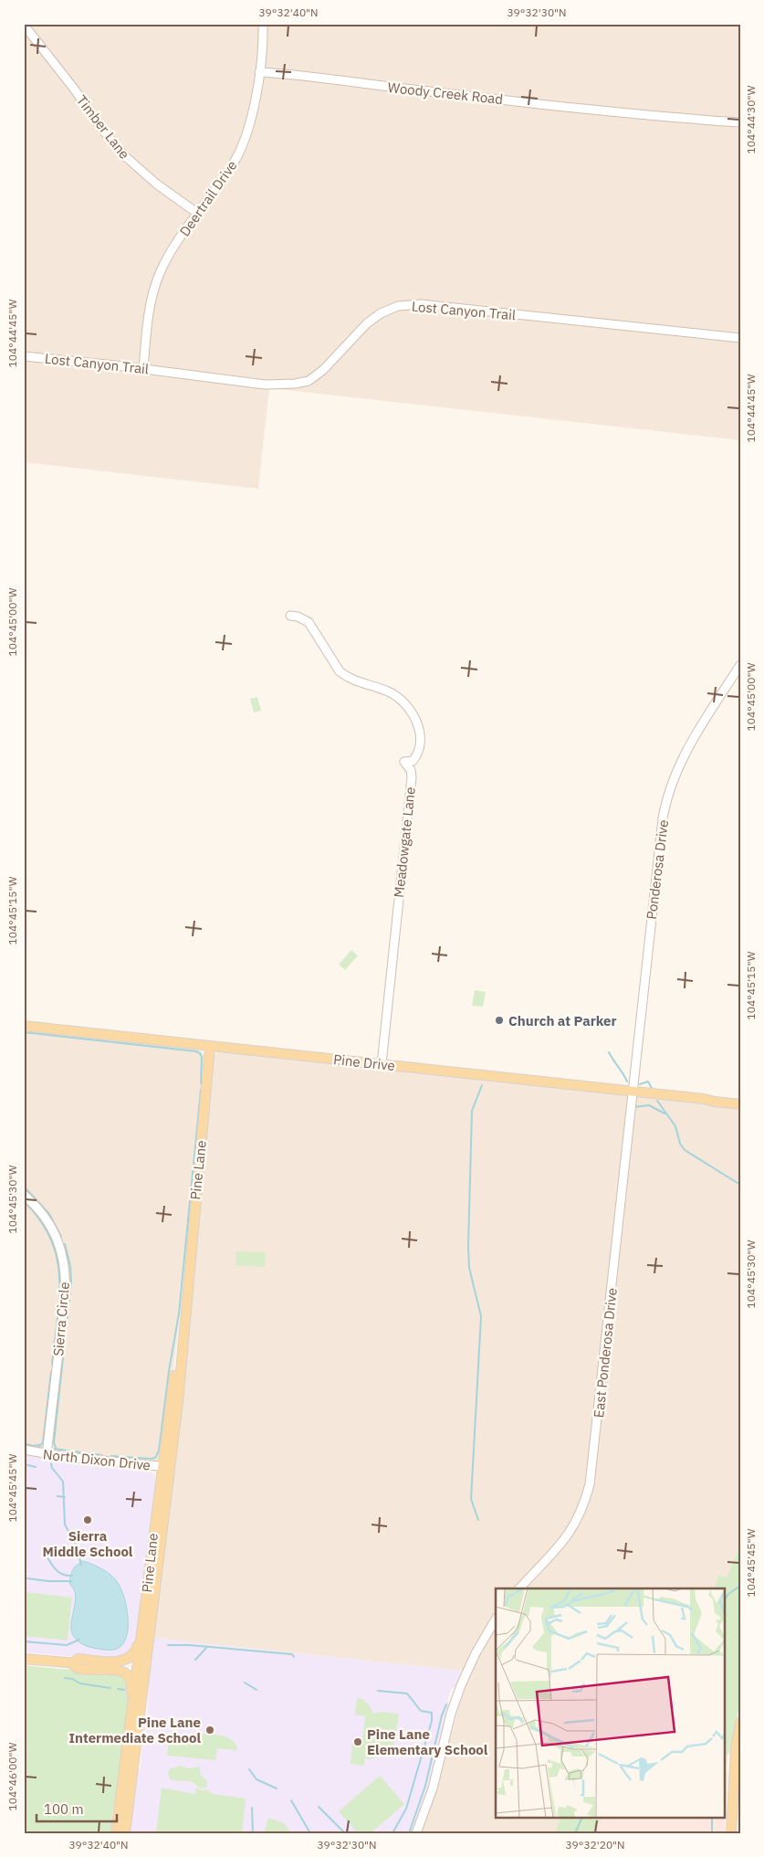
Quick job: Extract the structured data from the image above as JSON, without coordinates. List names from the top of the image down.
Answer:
{
  "streets": {
    "main road": ["Pine Drive", "Pine Lane"],
    "street": [
      "Woody Creek Road",
      "Timber Lane",
      "Deertrail Drive",
      "Lost Canyon Trail",
      "Meadowgate Lane",
      "Ponderosa Drive",
      "Sierra Circle",
      "East Ponderosa Drive",
      "North Dixon Drive"
    ]
  },
  "crossings": [
    ["Woody Creek Road", "Deertrail Drive"],
    ["Timber Lane", "Deertrail Drive"],
    ["Deertrail Drive", "Lost Canyon Trail"],
    ["Meadowgate Lane", "Pine Drive"],
    ["Ponderosa Drive", "Pine Drive"],
    ["Ponderosa Drive", "East Ponderosa Drive"],
    ["Pine Drive", "Pine Lane"],
    ["Pine Drive", "East Ponderosa Drive"],
    ["Pine Lane", "North Dixon Drive"],
    ["Sierra Circle", "North Dixon Drive"]
  ],
  "places": [
    "Church at Parker",
    "Sierra Middle School",
    "Pine Lane Intermediate School",
    "Pine Lane Elementary School"
  ],
  "scale_bar": "100 m",
  "coordinates": [
    "39°32'40\"N",
    "39°32'30\"N",
    "104°44'30\"W",
    "104°44'45\"W",
    "104°45'00\"W",
    "104°45'15\"W",
    "104°45'30\"W",
    "104°45'45\"W",
    "104°46'00\"W",
    "39°32'20\"N"
  ]
}
